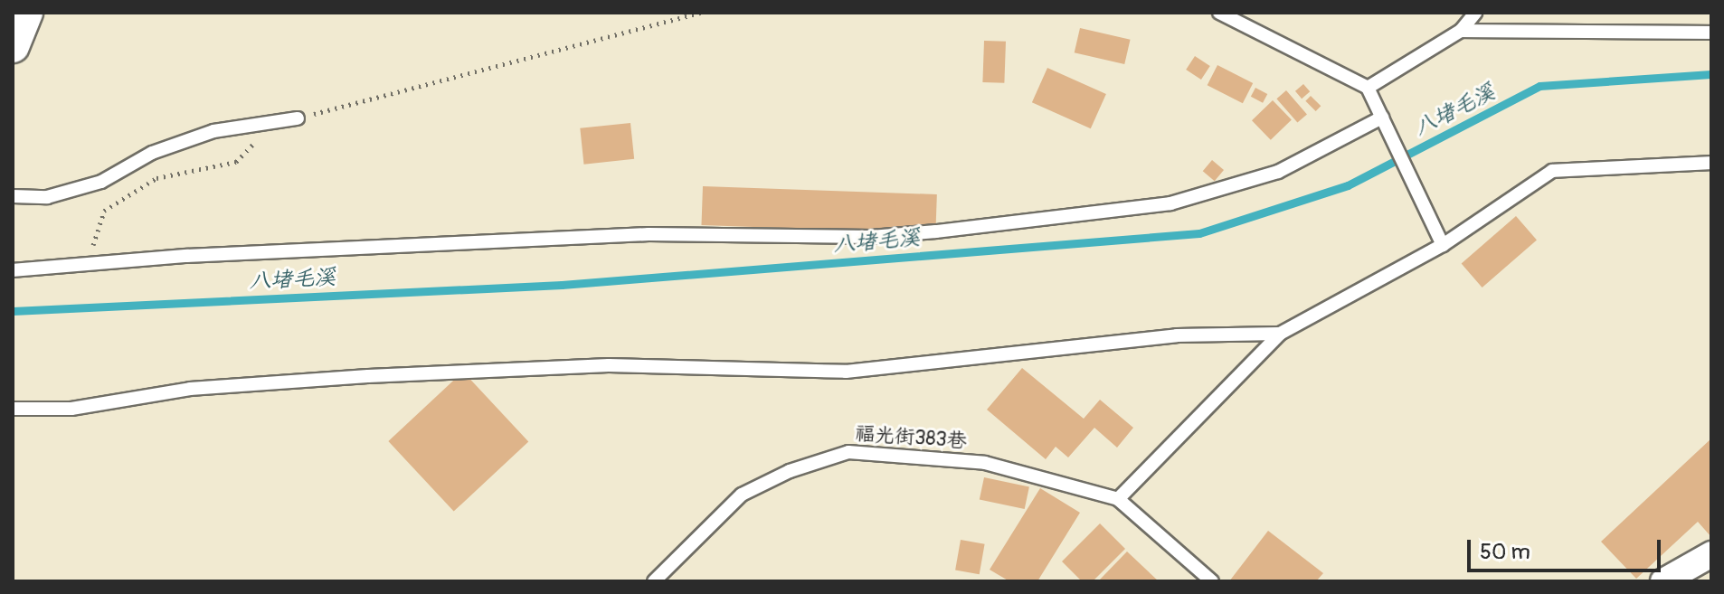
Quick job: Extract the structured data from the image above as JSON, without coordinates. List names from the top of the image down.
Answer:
{
  "streets": {
    "lane": ["福光街383巷"]
  },
  "water": ["八堵毛溪"],
  "scale_bar": "50 m"
}
